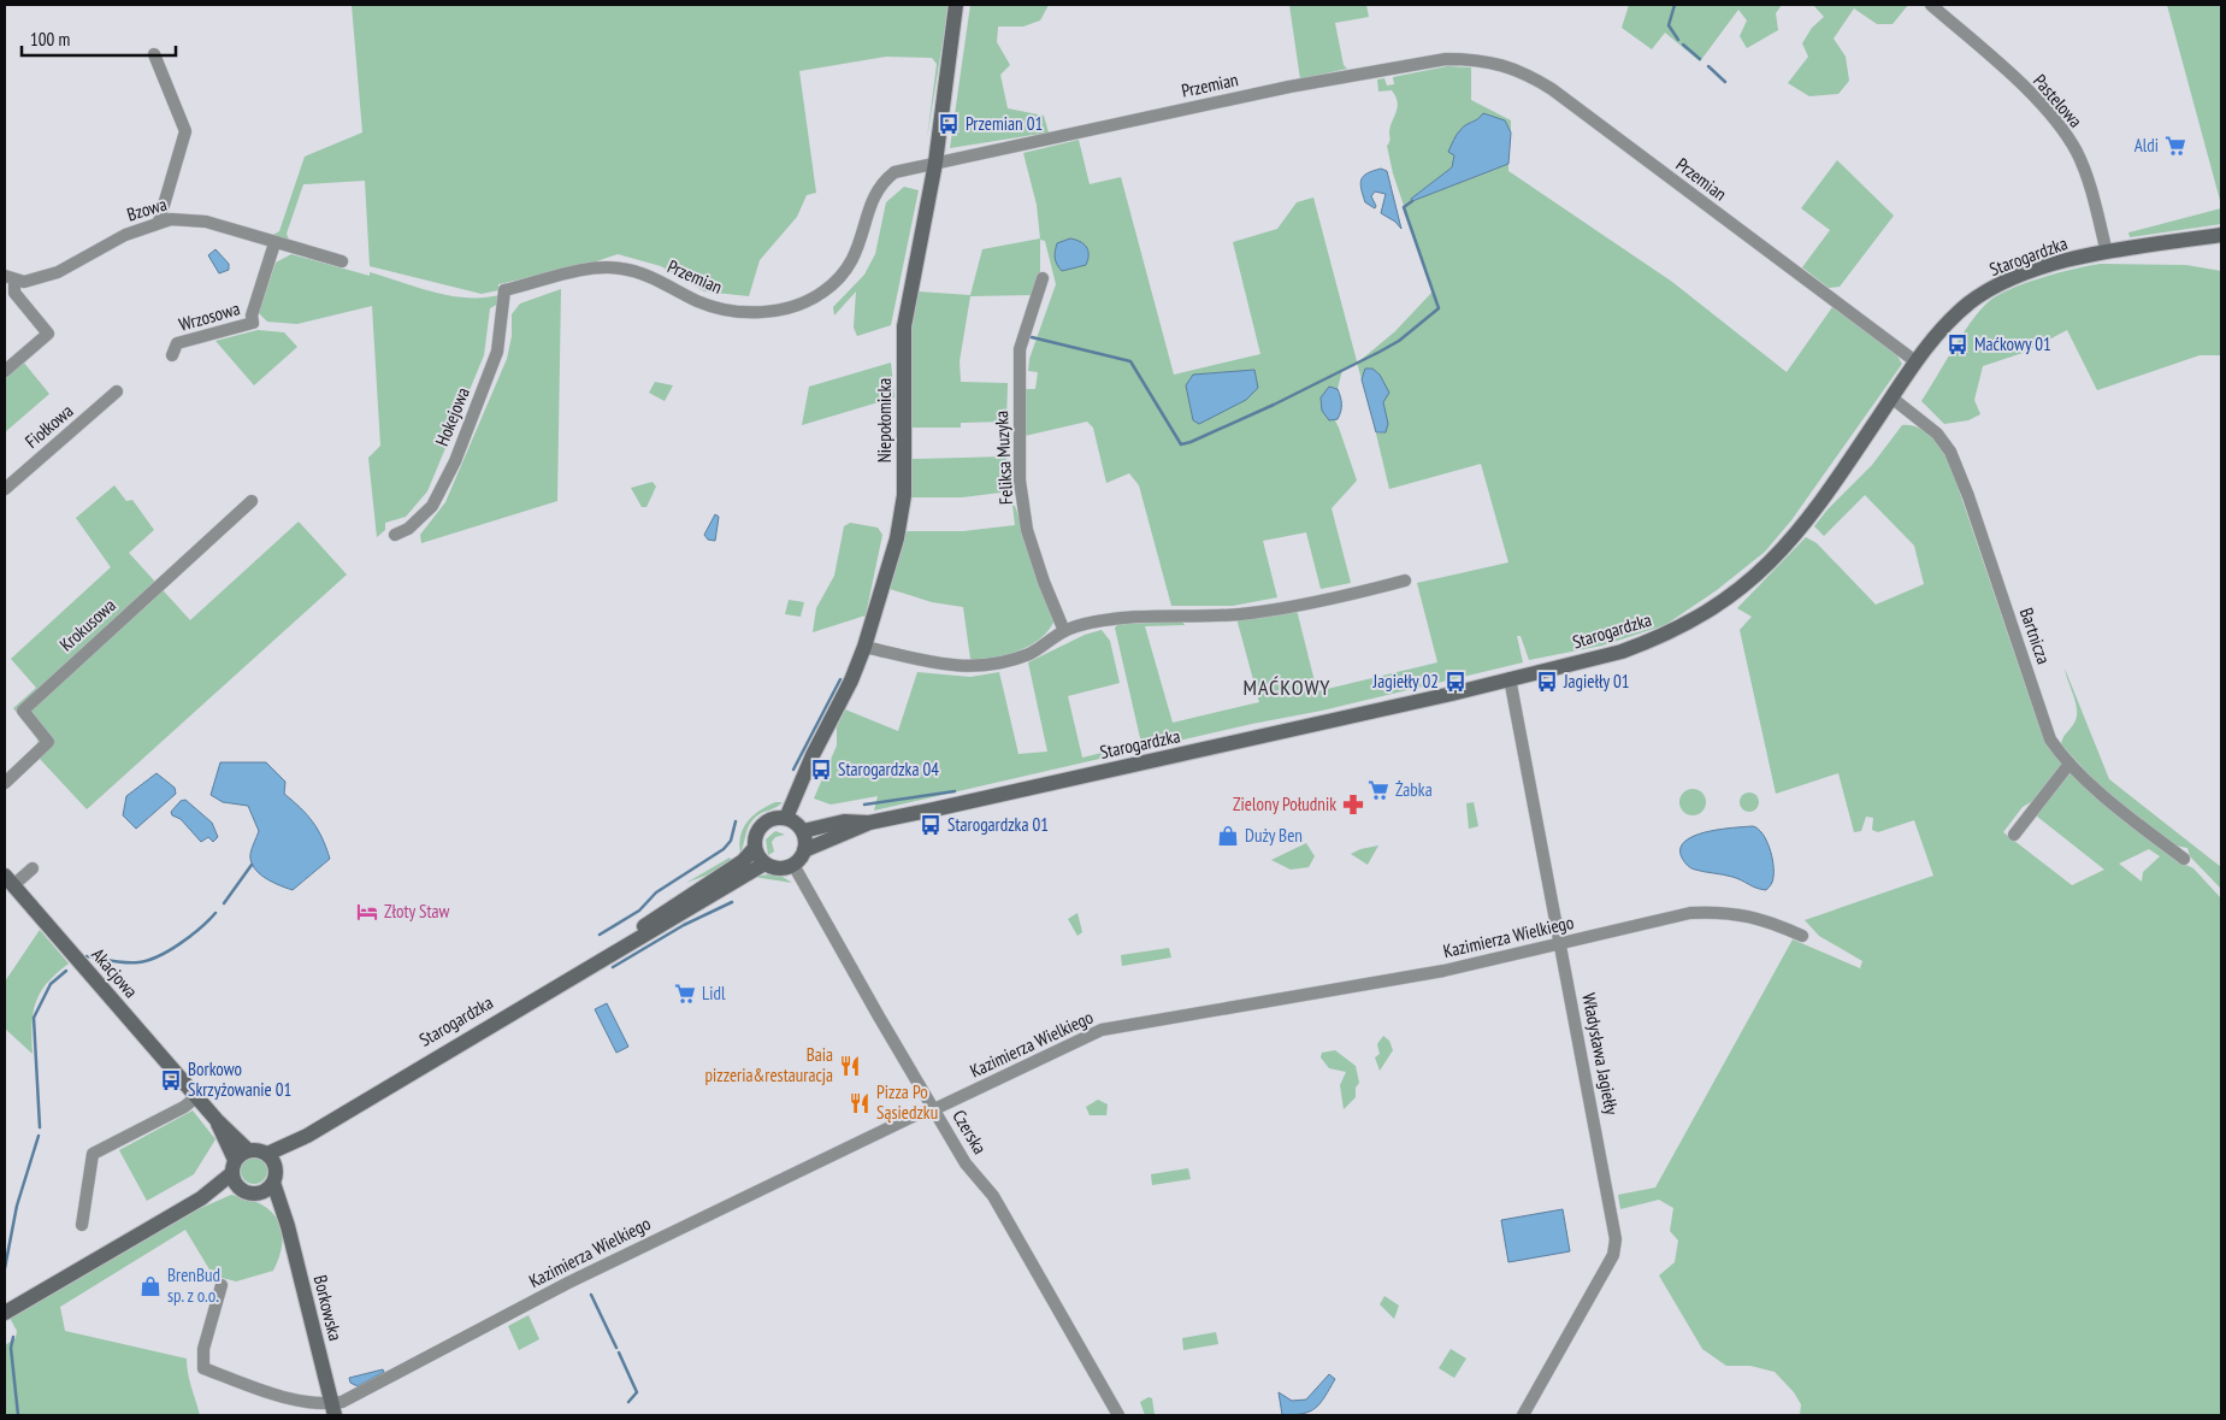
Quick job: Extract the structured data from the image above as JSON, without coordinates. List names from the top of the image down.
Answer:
{
  "streets": {
    "main road": [
      "Starogardzka",
      "Niepołomicka",
      "Akacjowa",
      "Borkowska"
    ],
    "street": [
      "Przemian",
      "Pastelowa",
      "Bzowa",
      "Wrzosowa",
      "Hokejowa",
      "Fiołkowa",
      "Feliksa Muzyka",
      "Krokusowa",
      "Bartnicza",
      "Kazimierza Wielkiego",
      "Władysława Jagiełły",
      "Czerska"
    ]
  },
  "crossings": [
    ["Przemian", "Starogardzka"],
    ["Przemian", "Hokejowa"],
    ["Przemian", "Niepołomicka"],
    ["Pastelowa", "Starogardzka"],
    ["Bzowa", "Wrzosowa"],
    ["Starogardzka", "Niepołomicka"],
    ["Starogardzka", "Bartnicza"],
    ["Starogardzka", "Władysława Jagiełły"],
    ["Starogardzka", "Czerska"],
    ["Niepołomicka", "Czerska"],
    ["Kazimierza Wielkiego", "Władysława Jagiełły"],
    ["Kazimierza Wielkiego", "Czerska"],
    ["Kazimierza Wielkiego", "Borkowska"]
  ],
  "districts": ["MAĆKOWY"],
  "places": {
    "bus stop": [
      "Przemian 01",
      "Maćkowy 01",
      "Jagiełły 02",
      "Jagiełły 01",
      "Starogardzka 04",
      "Starogardzka 01",
      "Borkowo Skrzyżowanie 01"
    ],
    "supermarket": ["Aldi", "Żabka", "Lidl"],
    "pharmacy": ["Zielony Południk"],
    "shop": ["Duży Ben", "BrenBud sp. z o.o."],
    "hotel": ["Złoty Staw"],
    "restaurant": ["Baia pizzeria&restauracja", "Pizza Po Sąsiedzku"]
  },
  "scale_bar": "100 m"
}
